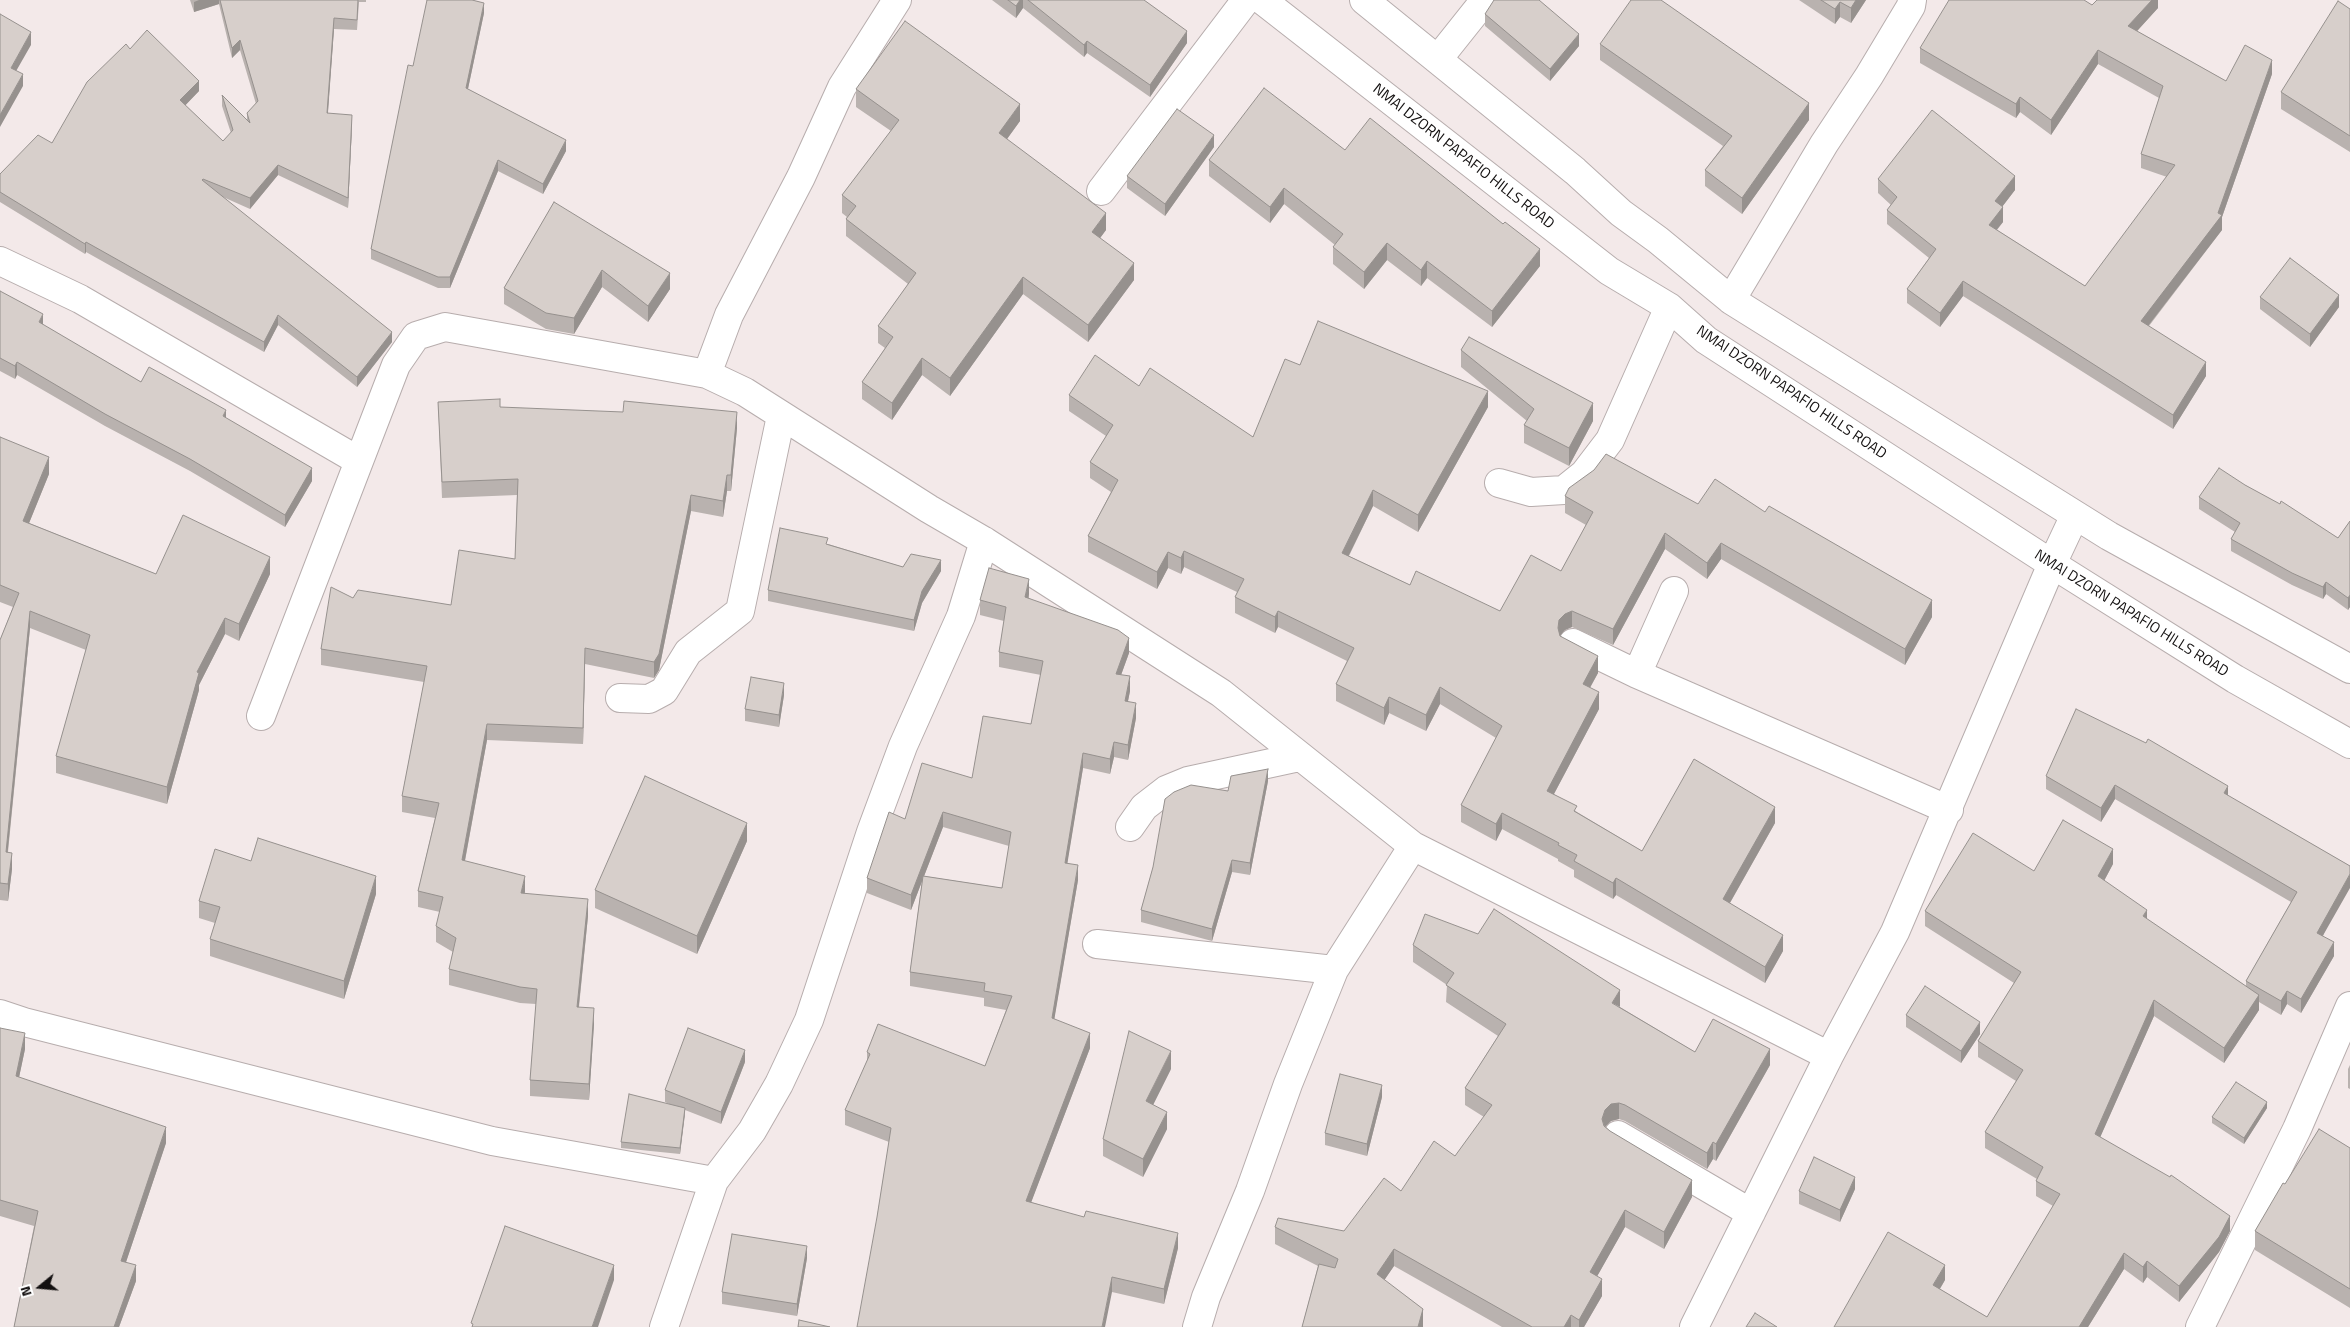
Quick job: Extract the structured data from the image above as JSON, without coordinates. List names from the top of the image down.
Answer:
{
  "streets": {
    "street": ["NMAI DZORN PAPAFIO HILLS ROAD"]
  },
  "north": "left"
}
